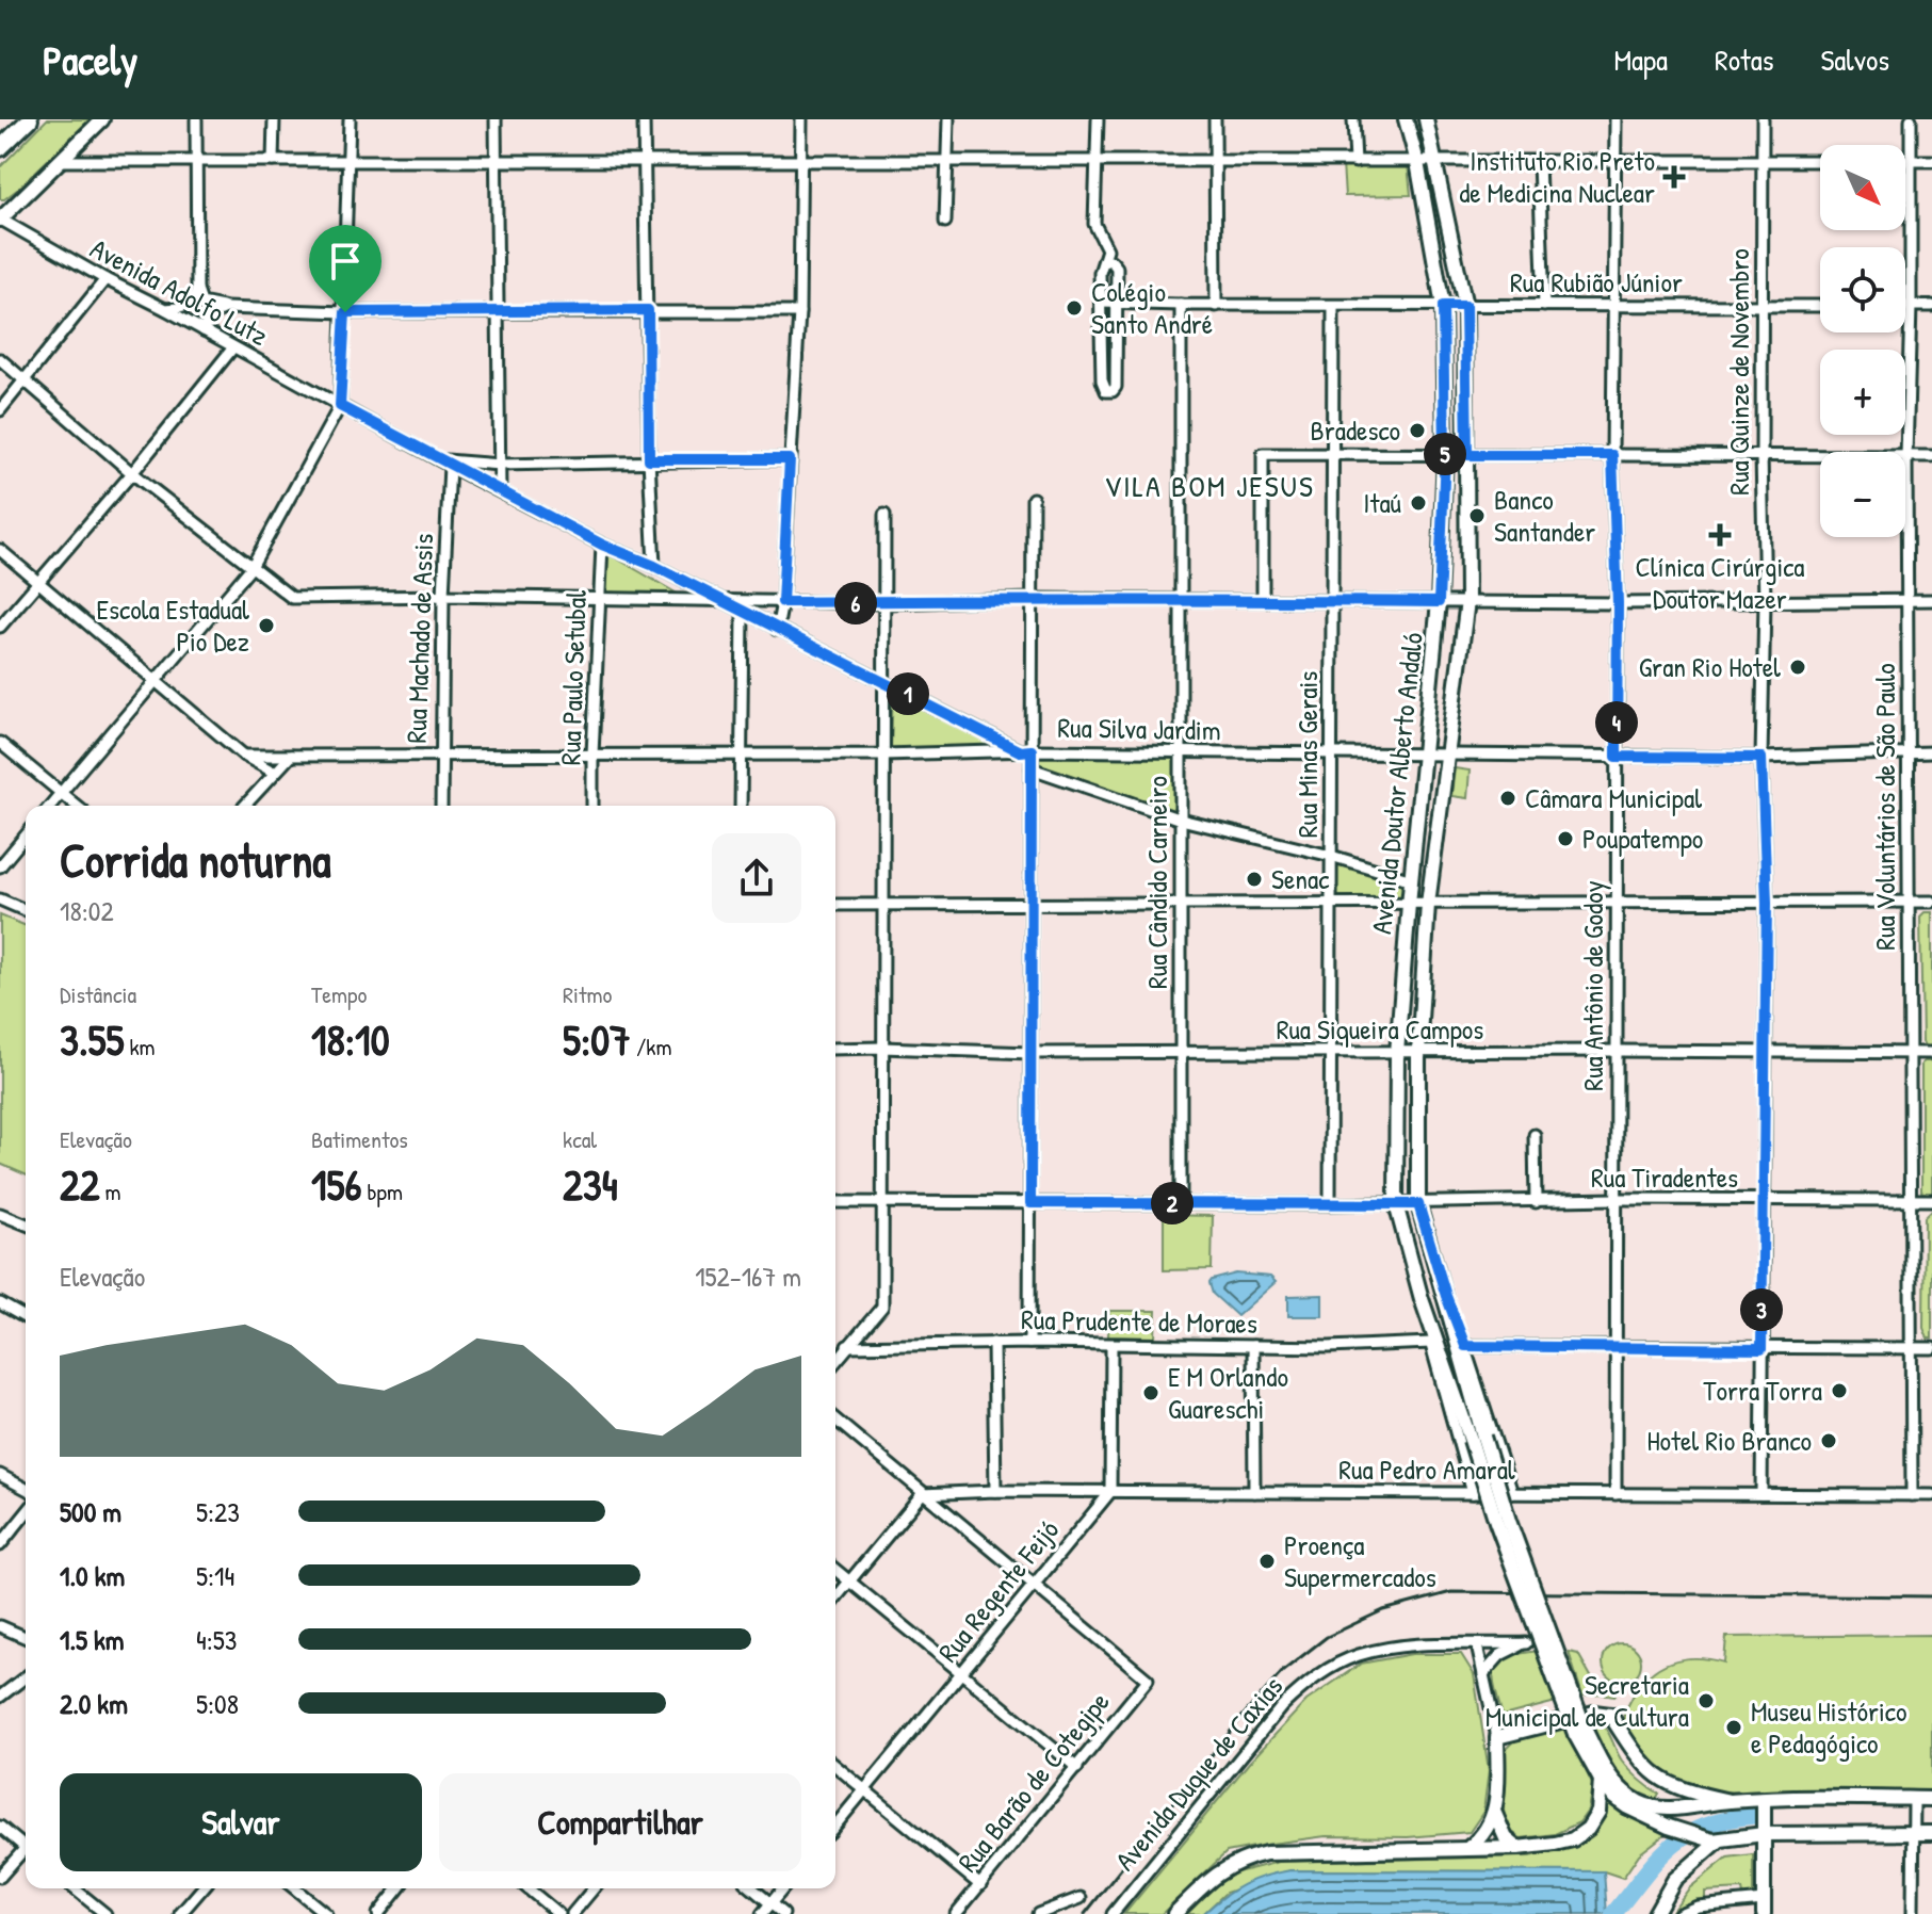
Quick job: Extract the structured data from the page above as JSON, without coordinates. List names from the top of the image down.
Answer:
{
  "streets": {
    "main road": ["Avenida Doutor Alberto Andaló"],
    "street": [
      "Rua Rubião Júnior",
      "Avenida Adolfo Lutz",
      "Rua Quinze de Novembro",
      "Rua Machado de Assis",
      "Rua Paulo Setubal",
      "Rua Silva Jardim",
      "Rua Minas Gerais",
      "Rua Voluntários de São Paulo",
      "Rua Cândido Carneiro",
      "Rua Antônio de Godoy",
      "Rua Siqueira Campos",
      "Rua Tiradentes",
      "Rua Prudente de Moraes",
      "Rua Pedro Amaral",
      "Rua Regente Feijó",
      "Avenida Duque de Caxias",
      "Rua Barão de Cotegipe"
    ]
  },
  "crossings": [
    ["Rua Rubião Júnior", "Rua Quinze de Novembro"],
    ["Rua Rubião Júnior", "Rua Minas Gerais"],
    ["Rua Rubião Júnior", "Avenida Doutor Alberto Andaló"],
    ["Rua Rubião Júnior", "Rua Cândido Carneiro"],
    ["Rua Rubião Júnior", "Rua Antônio de Godoy"],
    ["Avenida Adolfo Lutz", "Rua Machado de Assis"],
    ["Avenida Adolfo Lutz", "Rua Paulo Setubal"],
    ["Avenida Adolfo Lutz", "Rua Silva Jardim"],
    ["Rua Quinze de Novembro", "Rua Silva Jardim"],
    ["Rua Quinze de Novembro", "Rua Siqueira Campos"],
    ["Rua Quinze de Novembro", "Rua Tiradentes"],
    ["Rua Quinze de Novembro", "Rua Pedro Amaral"],
    ["Rua Machado de Assis", "Rua Silva Jardim"],
    ["Rua Paulo Setubal", "Rua Silva Jardim"],
    ["Rua Silva Jardim", "Rua Minas Gerais"],
    ["Rua Silva Jardim", "Avenida Doutor Alberto Andaló"],
    ["Rua Silva Jardim", "Rua Voluntários de São Paulo"],
    ["Rua Silva Jardim", "Rua Cândido Carneiro"],
    ["Rua Silva Jardim", "Rua Antônio de Godoy"],
    ["Rua Minas Gerais", "Rua Siqueira Campos"],
    ["Rua Minas Gerais", "Rua Tiradentes"],
    ["Avenida Doutor Alberto Andaló", "Rua Siqueira Campos"],
    ["Avenida Doutor Alberto Andaló", "Rua Tiradentes"],
    ["Avenida Doutor Alberto Andaló", "Rua Prudente de Moraes"],
    ["Avenida Doutor Alberto Andaló", "Rua Pedro Amaral"],
    ["Rua Voluntários de São Paulo", "Rua Siqueira Campos"],
    ["Rua Voluntários de São Paulo", "Rua Tiradentes"],
    ["Rua Voluntários de São Paulo", "Rua Pedro Amaral"],
    ["Rua Cândido Carneiro", "Rua Siqueira Campos"],
    ["Rua Cândido Carneiro", "Rua Tiradentes"],
    ["Rua Antônio de Godoy", "Rua Siqueira Campos"],
    ["Rua Antônio de Godoy", "Rua Tiradentes"],
    ["Rua Antônio de Godoy", "Rua Pedro Amaral"],
    ["Rua Pedro Amaral", "Rua Regente Feijó"],
    ["Rua Regente Feijó", "Rua Barão de Cotegipe"]
  ],
  "districts": ["VILA BOM JESUS"],
  "places": {
    "health": ["Instituto Rio Preto de Medicina Nuclear", "Clínica Cirúrgica Doutor Mazer"],
    "other": [
      "Colégio Santo André",
      "Bradesco",
      "Itaú",
      "Banco Santander",
      "Escola Estadual Pio Dez",
      "Gran Rio Hotel",
      "Câmara Municipal",
      "Poupatempo",
      "Senac",
      "Torra Torra",
      "E M Orlando Guareschi",
      "Hotel Rio Branco",
      "Proença Supermercados",
      "Secretaria Municipal de Cultura",
      "Museu Histórico e Pedagógico"
    ]
  },
  "north": "bottom right",
  "page": {
    "header": "Pacely",
    "nav": ["Mapa", "Rotas", "Salvos"],
    "map_buttons": ["+", "−"],
    "pins": [
      "5",
      "6",
      "1",
      "4",
      "2",
      "3"
    ],
    "heading": ["Corrida noturna", "18:02"],
    "stats": [
      ["Distância", "3.55 km"],
      ["Tempo", "18:10"],
      ["Ritmo", "5:07 /km"],
      ["Elevação", "22 m"],
      ["Batimentos", "156 bpm"],
      ["kcal", "234"]
    ],
    "chart": ["Elevação", "152–167 m"],
    "list": [
      {
        "name": "500 m",
        "note": "5:23"
      },
      {
        "name": "1.0 km",
        "note": "5:14"
      },
      {
        "name": "1.5 km",
        "note": "4:53"
      },
      {
        "name": "2.0 km",
        "note": "5:08"
      }
    ],
    "buttons": ["Salvar", "Compartilhar"]
  }
}
